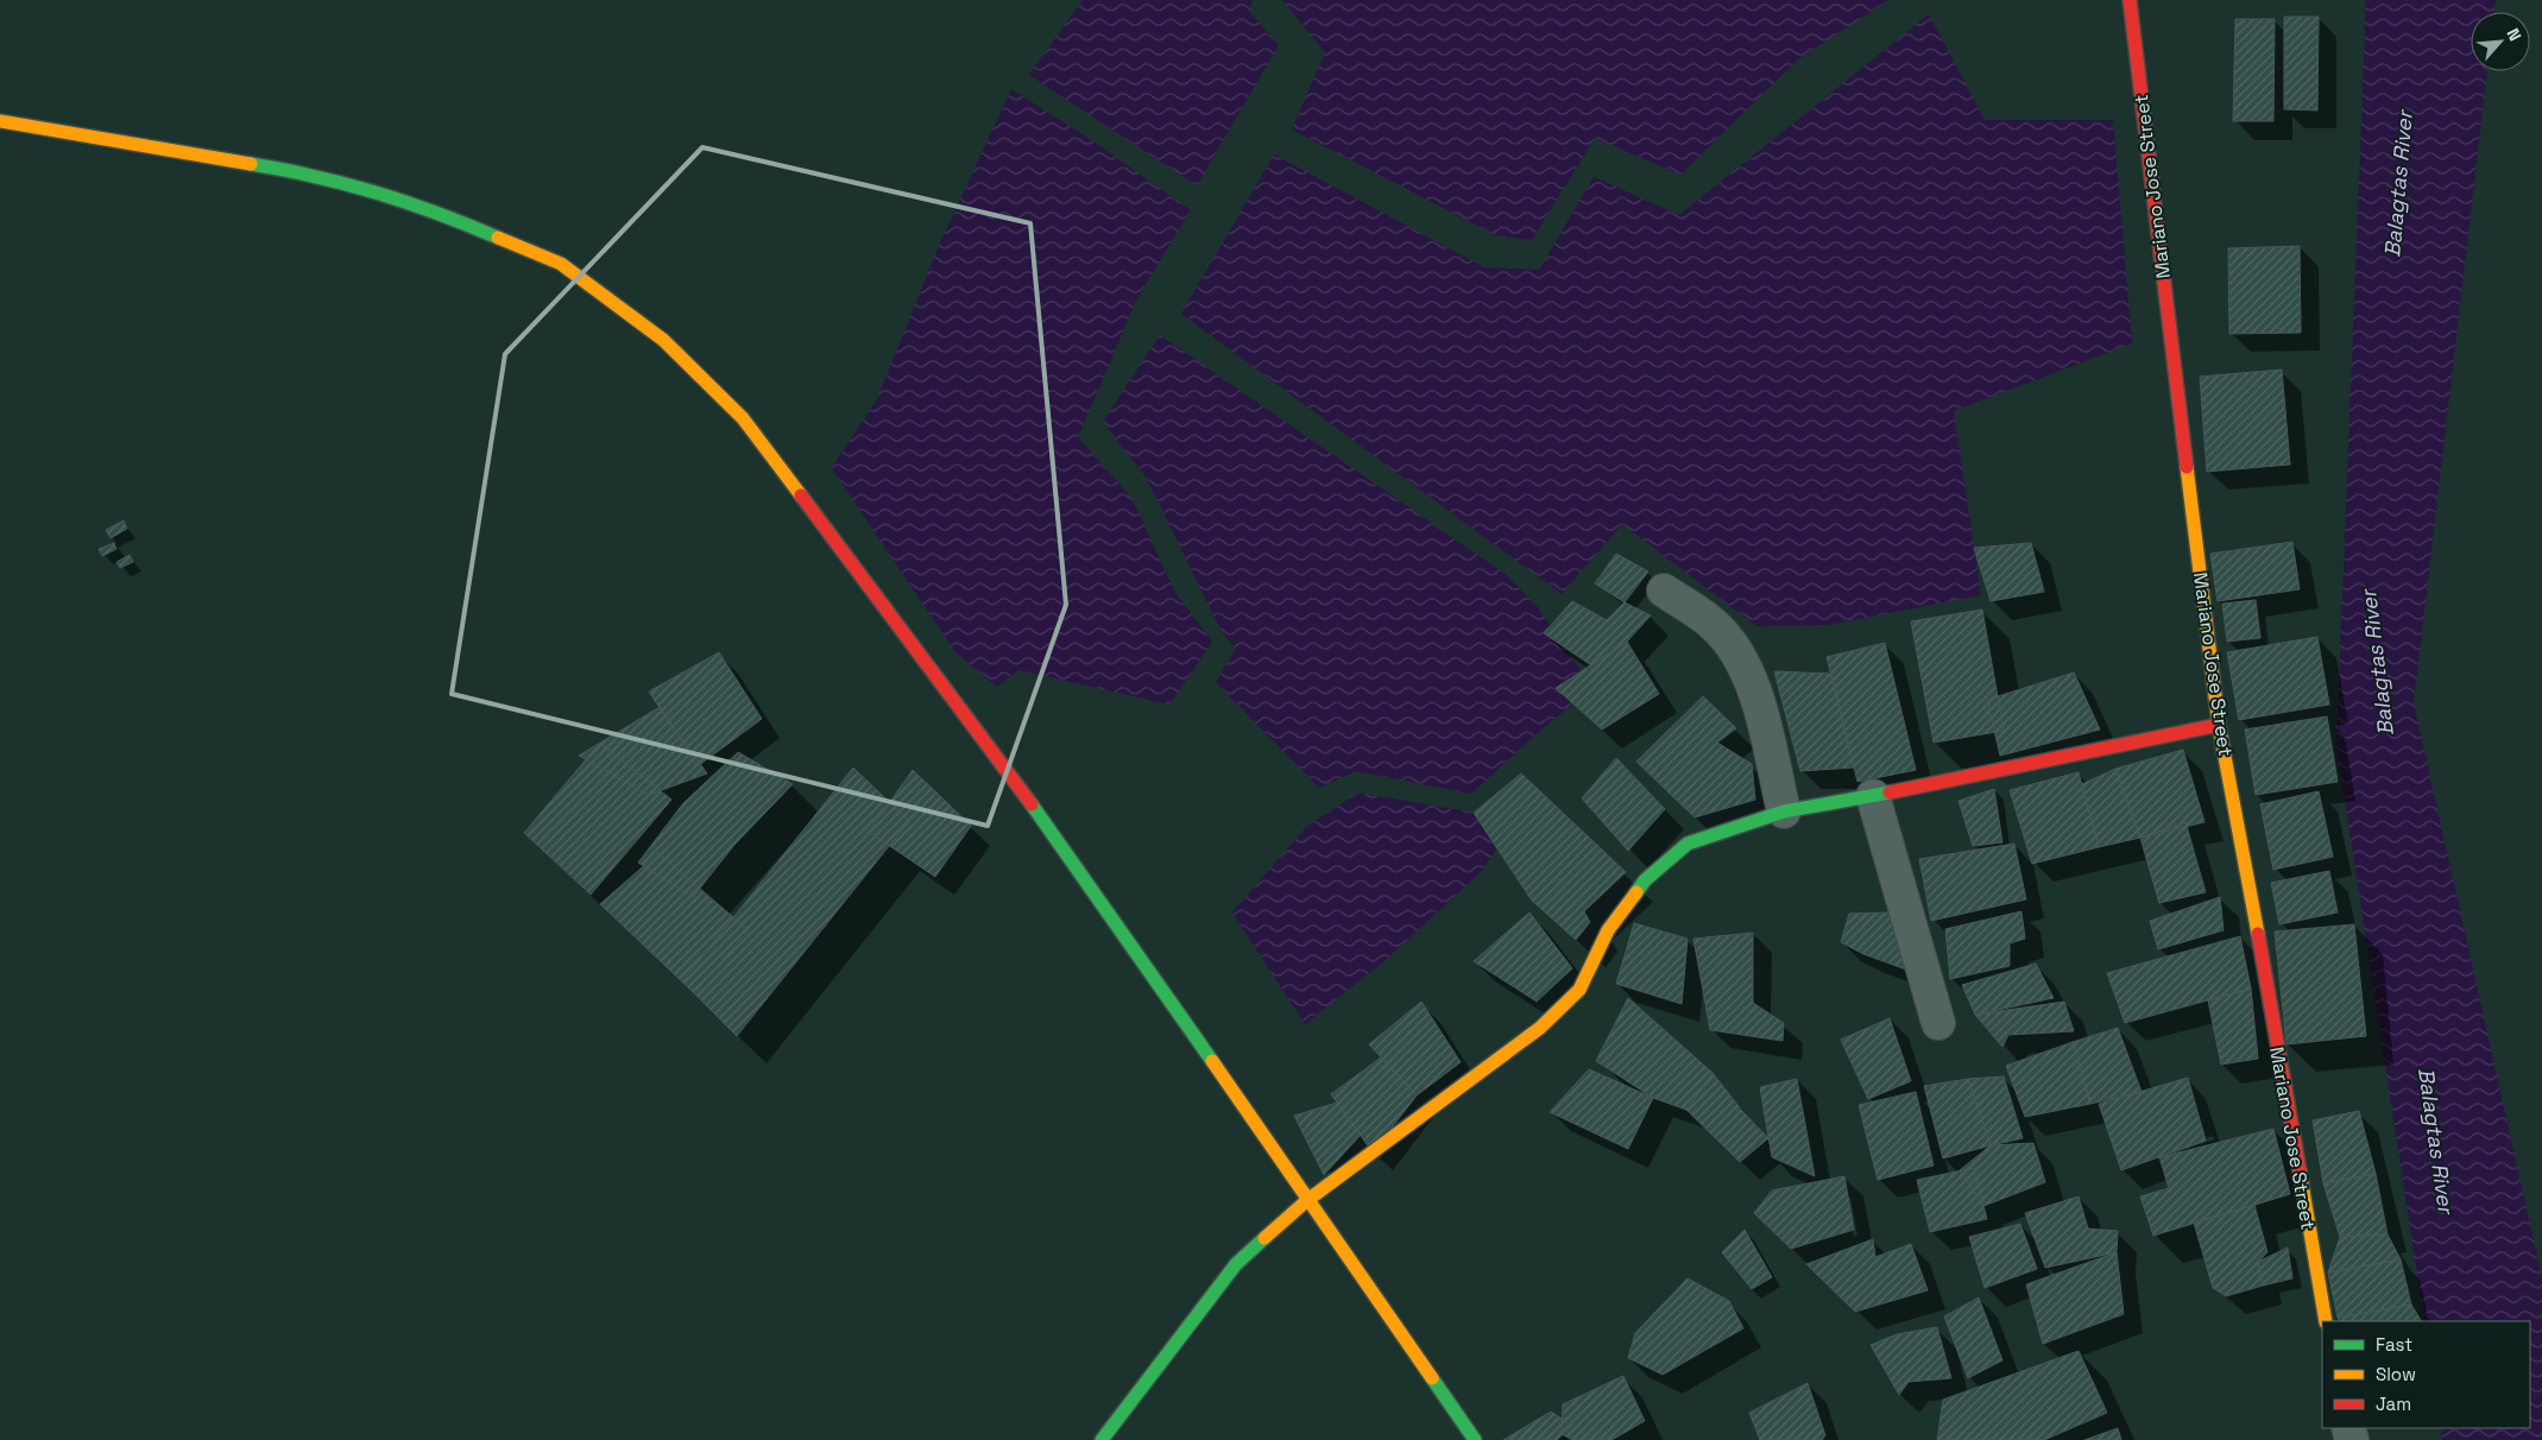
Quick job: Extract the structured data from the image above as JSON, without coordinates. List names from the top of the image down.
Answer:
{
  "streets": {
    "street": ["Mariano Jose Street"]
  },
  "water": ["Balagtas River"],
  "legend": ["Fast", "Slow", "Jam"],
  "north": "top right"
}
